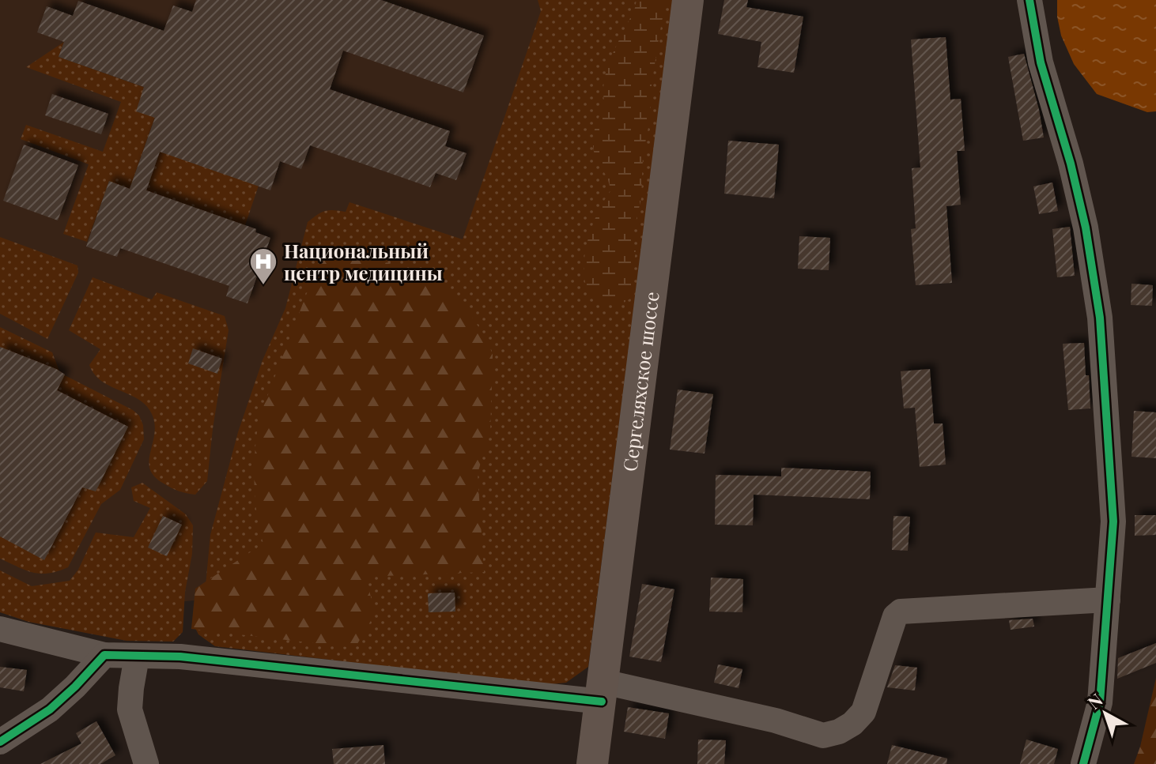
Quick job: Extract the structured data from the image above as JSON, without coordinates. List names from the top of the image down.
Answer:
{
  "streets": {
    "main road": ["Сергеляхское шоссе"]
  },
  "places": {
    "hospital": ["Национальный центр медицины"]
  },
  "north": "top left"
}
